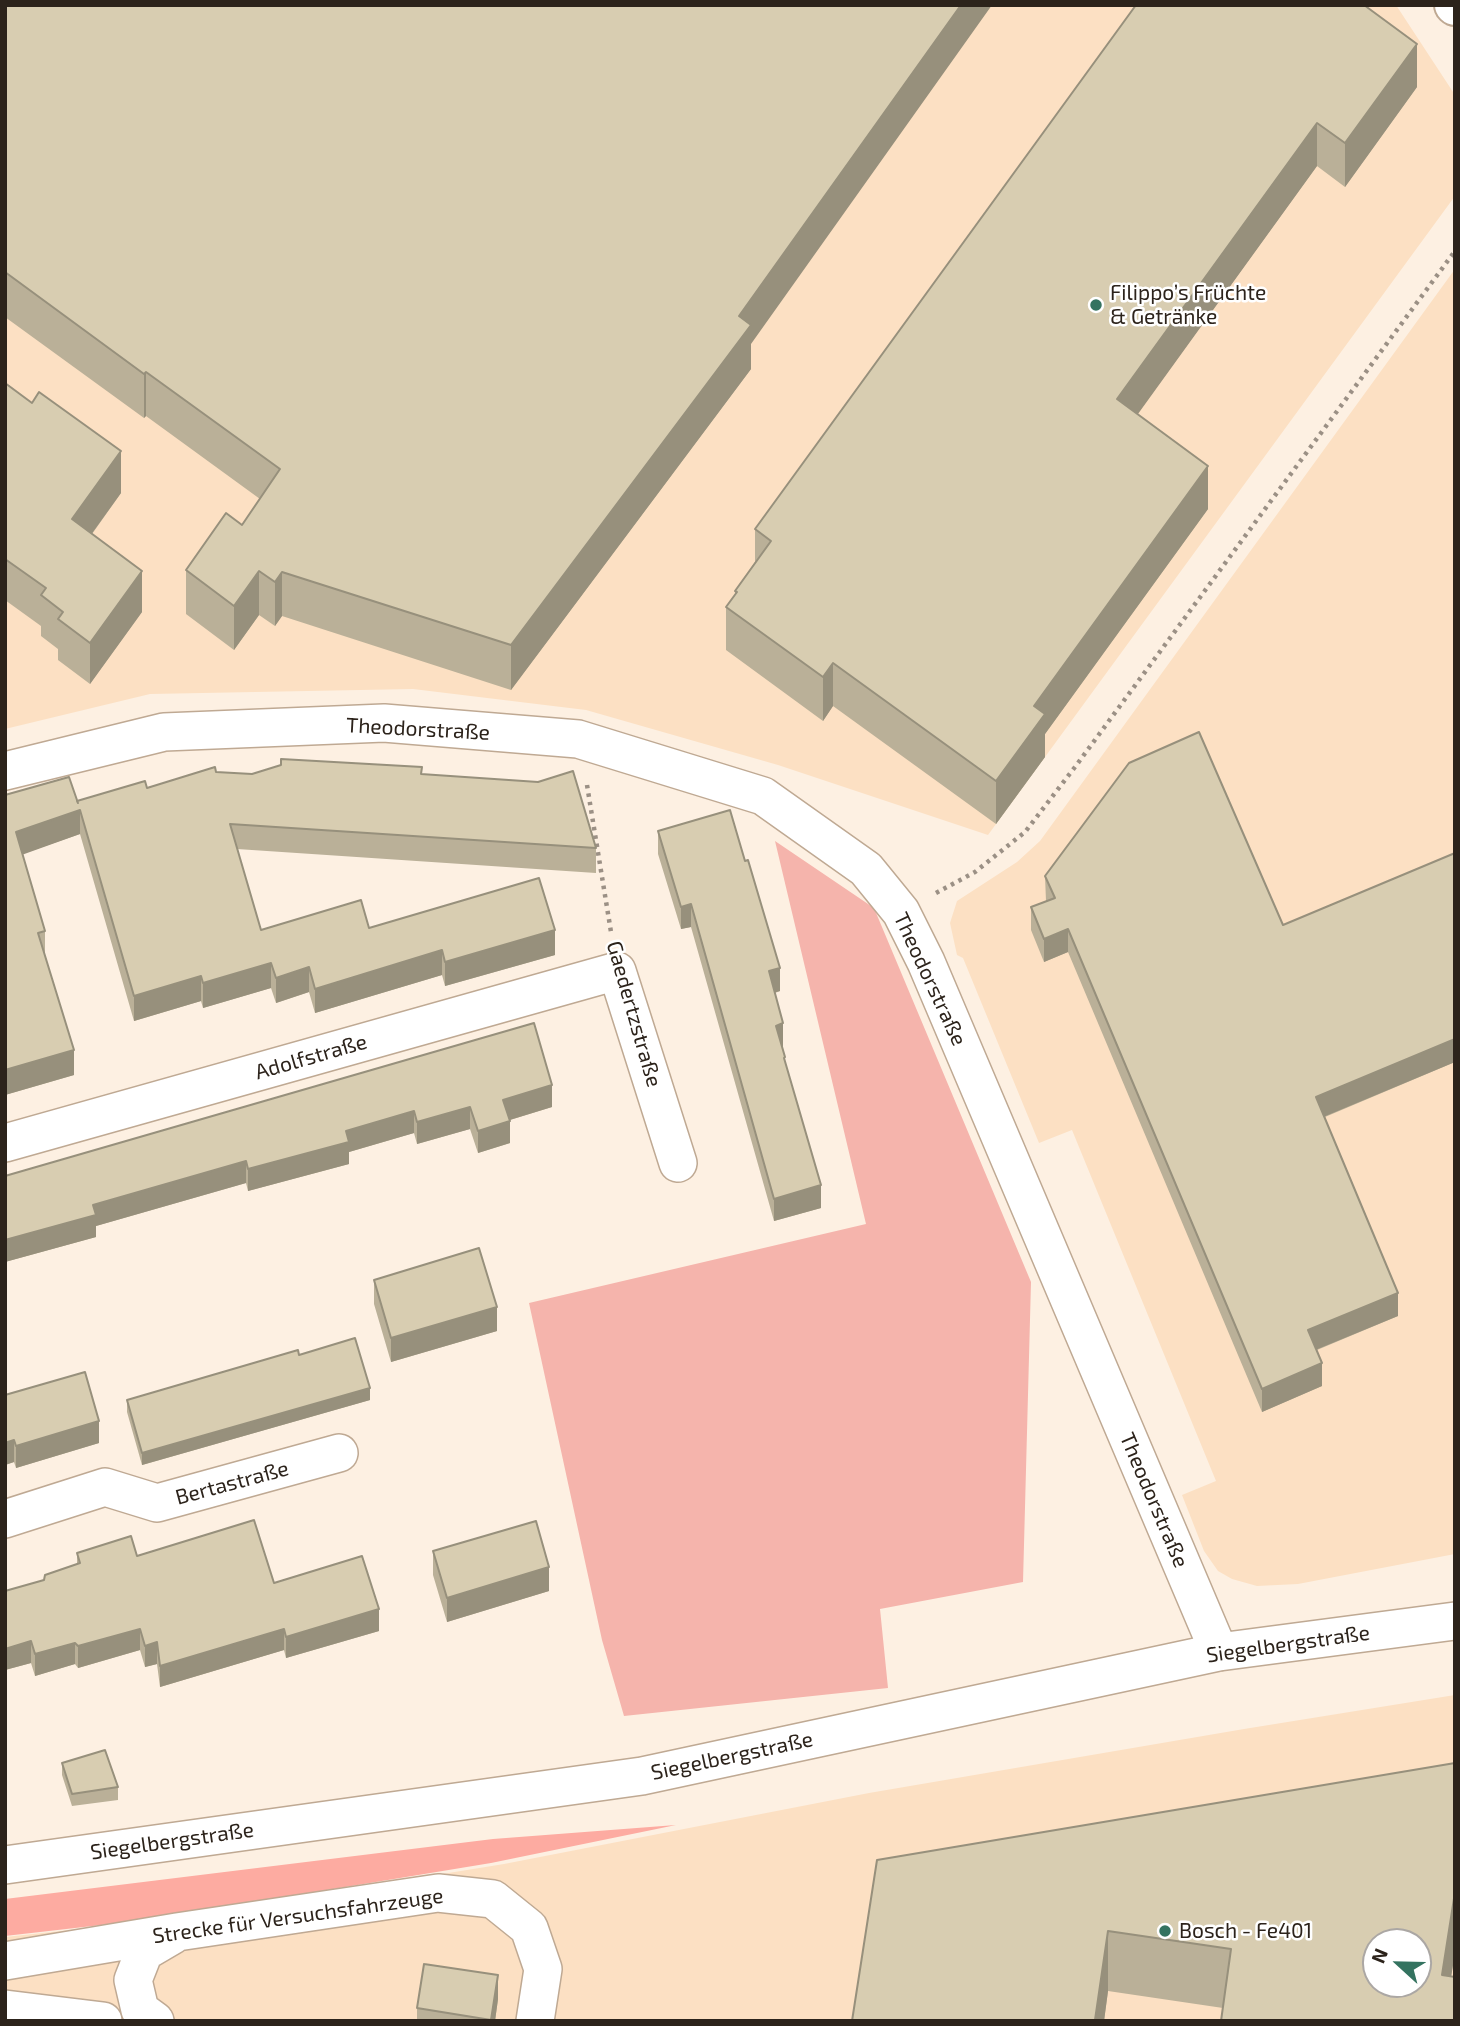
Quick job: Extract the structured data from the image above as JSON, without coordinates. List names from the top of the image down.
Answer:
{
  "streets": {
    "street": [
      "Theodorstraße",
      "Gaedertzstraße",
      "Adolfstraße",
      "Bertastraße",
      "Siegelbergstraße",
      "Strecke für Versuchsfahrzeuge"
    ]
  },
  "crossings": [
    ["Theodorstraße", "Siegelbergstraße"],
    ["Gaedertzstraße", "Adolfstraße"]
  ],
  "places": ["Filippo’s Früchte & Getränke", "Bosch - Fe401"],
  "north": "left"
}
